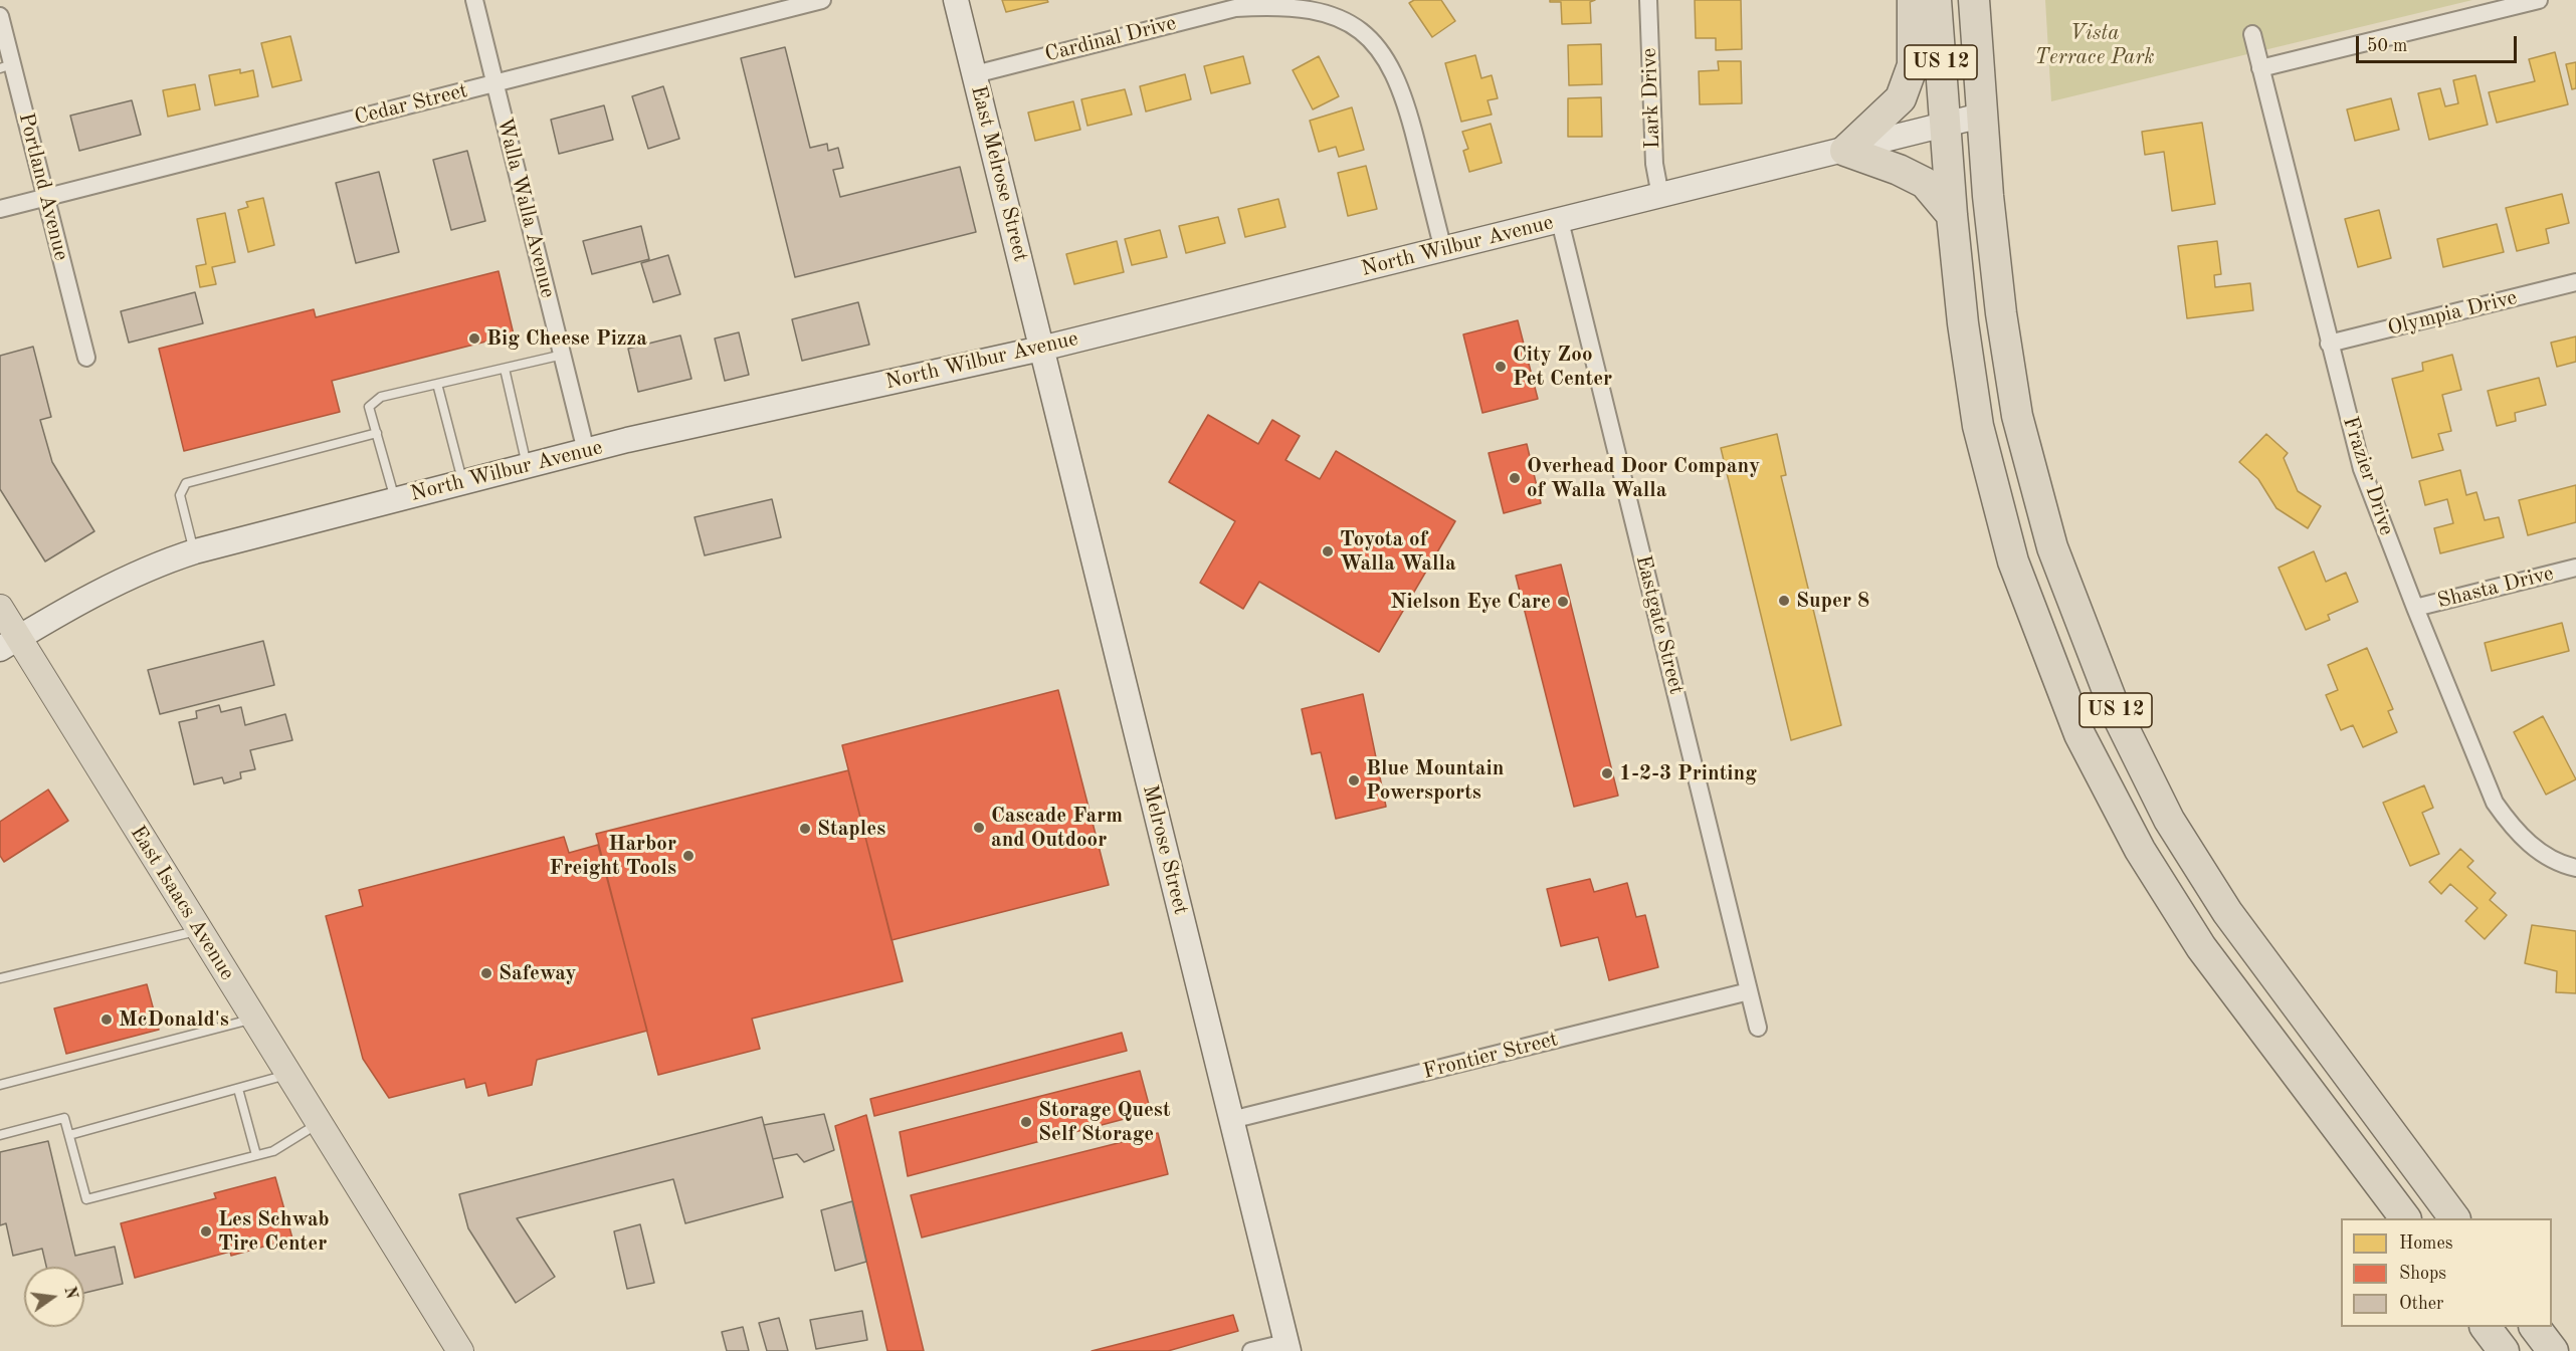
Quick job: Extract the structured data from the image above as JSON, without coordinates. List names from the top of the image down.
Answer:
{
  "streets": {
    "highway": ["US 12"],
    "main road": [
      "East Melrose Street",
      "North Wilbur Avenue",
      "Melrose Street",
      "East Isaacs Avenue"
    ],
    "street": [
      "Cardinal Drive",
      "Lark Drive",
      "Cedar Street",
      "Portland Avenue",
      "Walla Walla Avenue",
      "Olympia Drive",
      "Frazier Drive",
      "Shasta Drive",
      "Eastgate Street",
      "Frontier Street"
    ]
  },
  "crossings": [
    ["Cardinal Drive", "East Melrose Street"],
    ["Cardinal Drive", "North Wilbur Avenue"],
    ["US 12", "North Wilbur Avenue"],
    ["Lark Drive", "North Wilbur Avenue"],
    ["Cedar Street", "Portland Avenue"],
    ["Cedar Street", "Walla Walla Avenue"],
    ["East Melrose Street", "North Wilbur Avenue"],
    ["East Melrose Street", "Melrose Street"],
    ["Walla Walla Avenue", "North Wilbur Avenue"],
    ["North Wilbur Avenue", "Eastgate Street"],
    ["North Wilbur Avenue", "Melrose Street"],
    ["North Wilbur Avenue", "East Isaacs Avenue"],
    ["Olympia Drive", "Frazier Drive"],
    ["Frazier Drive", "Shasta Drive"],
    ["Eastgate Street", "Frontier Street"],
    ["Melrose Street", "Frontier Street"]
  ],
  "parks": ["Vista Terrace Park"],
  "places": [
    "Big Cheese Pizza",
    "City Zoo Pet Center",
    "Overhead Door Company of Walla Walla",
    "Toyota of Walla Walla",
    "Super 8",
    "Nielson Eye Care",
    "1-2-3 Printing",
    "Blue Mountain Powersports",
    "Cascade Farm and Outdoor",
    "Staples",
    "Harbor Freight Tools",
    "Safeway",
    "McDonald's",
    "Storage Quest Self Storage",
    "Les Schwab Tire Center"
  ],
  "legend": ["Homes", "Shops", "Other"],
  "scale_bar": "50 m",
  "north": "right"
}
